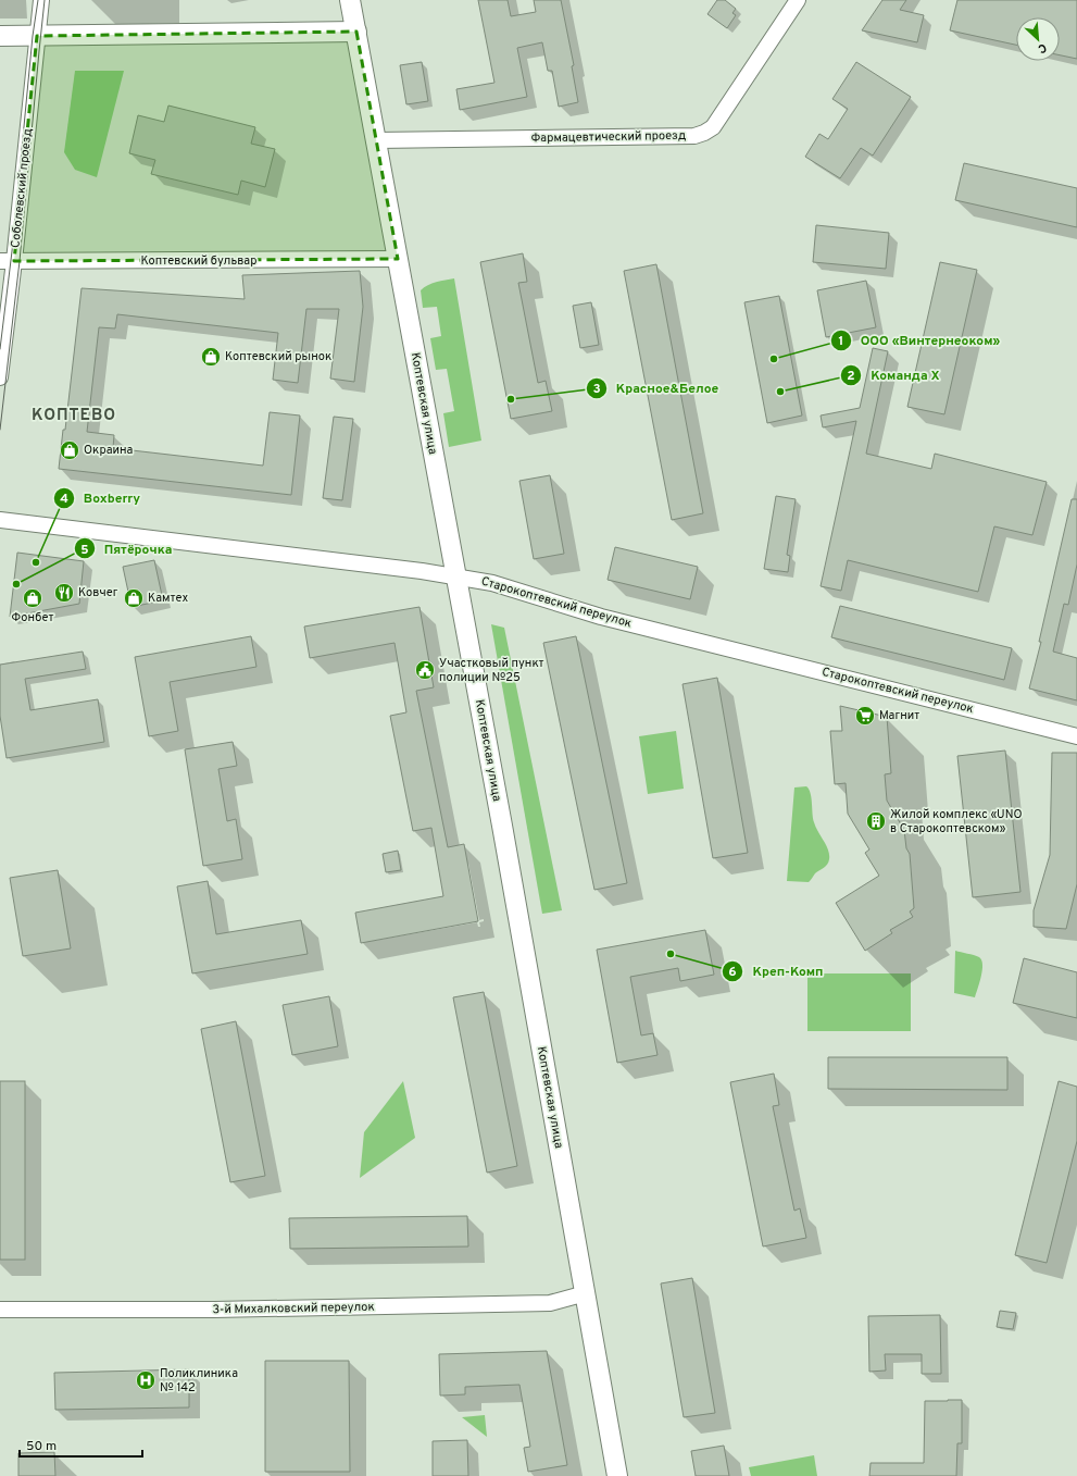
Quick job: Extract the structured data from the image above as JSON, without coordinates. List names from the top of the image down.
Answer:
{
  "streets": {
    "street": [
      "Фармацевтический проезд",
      "Соболевский проезд",
      "Коптевский бульвар",
      "Коптевская улица",
      "Старокоптевский переулок",
      "3-й Михалковский переулок"
    ]
  },
  "crossings": [
    ["Фармацевтический проезд", "Коптевская улица"],
    ["Соболевский проезд", "Коптевский бульвар"],
    ["Коптевский бульвар", "Коптевская улица"],
    ["Коптевская улица", "Старокоптевский переулок"],
    ["Коптевская улица", "3-й Михалковский переулок"]
  ],
  "districts": ["КОПТЕВО"],
  "places": {
    "shop": [
      "Коптевский рынок",
      "Окраина",
      "Фонбет",
      "Камтех"
    ],
    "other": [
      "ООО «Винтернеоком»",
      "Команда Х",
      "Красное&Белое",
      "Boxberry",
      "Пятёрочка",
      "Креп-Комп"
    ],
    "restaurant": ["Ковчег"],
    "public building": ["Участковый пункт полиции №25"],
    "supermarket": ["Магнит"],
    "building": ["Жилой комплекс «UNO в Старокоптевском»"],
    "hospital": ["Поликлиника № 142"]
  },
  "scale_bar": "50 m",
  "north": "bottom right"
}
